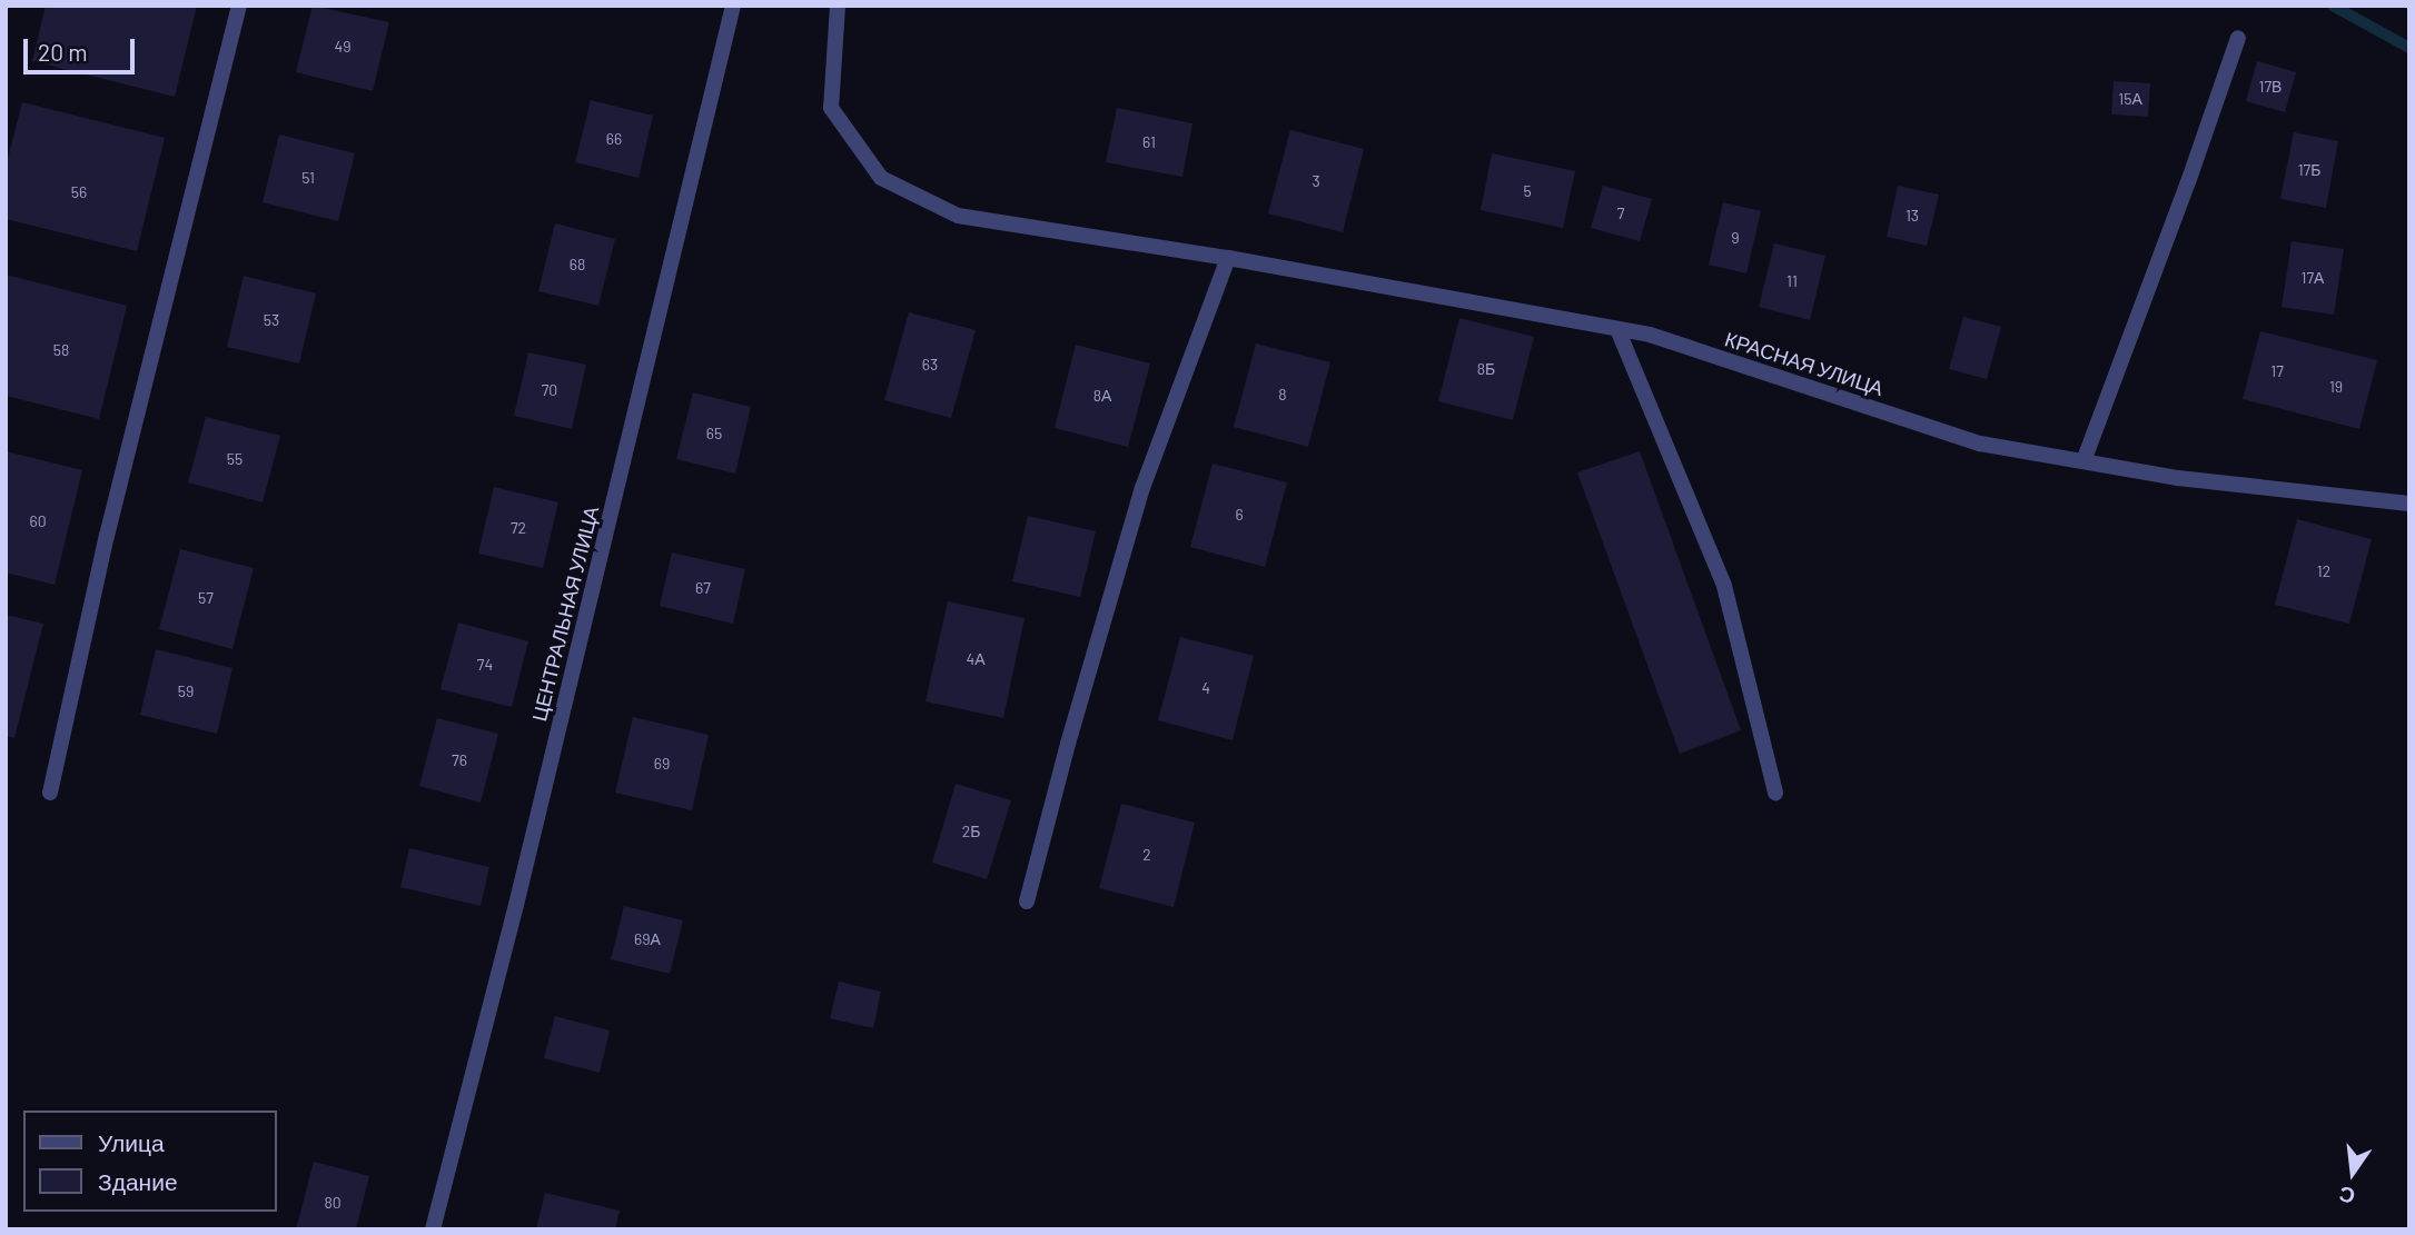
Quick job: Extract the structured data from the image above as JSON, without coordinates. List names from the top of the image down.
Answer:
{
  "streets": {
    "street": ["КРАСНАЯ УЛИЦА", "ЦЕНТРАЛЬНАЯ УЛИЦА"]
  },
  "house_numbers": [
    "49",
    "17В",
    "15А",
    "66",
    "61",
    "17Б",
    "51",
    "3",
    "5",
    "56",
    "7",
    "13",
    "9",
    "68",
    "17А",
    "11",
    "53",
    "58",
    "63",
    "8Б",
    "17",
    "19",
    "70",
    "8",
    "8А",
    "65",
    "55",
    "6",
    "60",
    "72",
    "12",
    "67",
    "57",
    "4А",
    "74",
    "4",
    "59",
    "76",
    "69",
    "2Б",
    "2",
    "69А",
    "80"
  ],
  "legend": ["Улица", "Здание"],
  "scale_bar": "20 m",
  "north": "bottom"
}
